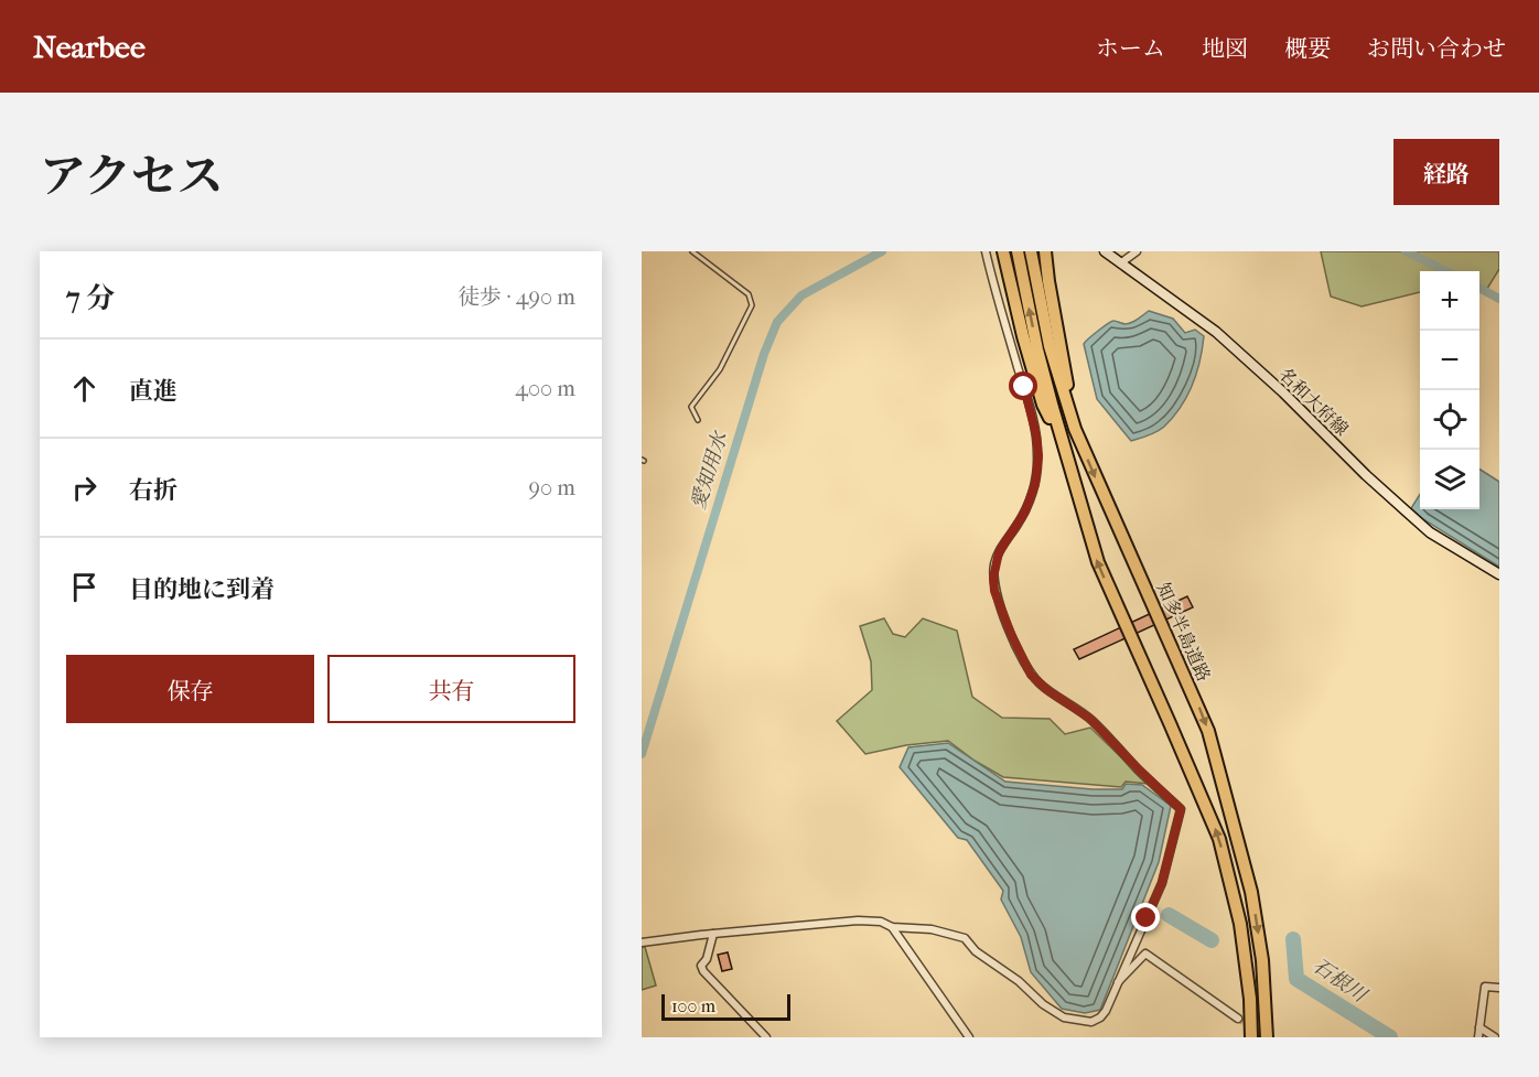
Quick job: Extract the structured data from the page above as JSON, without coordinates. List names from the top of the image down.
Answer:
{
  "streets": {
    "highway": ["知多半島道路"],
    "main road": ["名和大府線"]
  },
  "water": ["愛知用水", "石根川"],
  "scale_bar": "100 m",
  "page": {
    "header": "Nearbee",
    "nav": [
      "ホーム",
      "地図",
      "概要",
      "お問い合わせ"
    ],
    "title": "アクセス",
    "buttons": [
      "経路",
      ["保存", "共有"]
    ],
    "heading": ["7 分", "徒歩 · 490 m"],
    "map_buttons": ["+", "−"],
    "list": [
      ["直進", "400 m"],
      ["右折", "90 m"],
      "目的地に到着"
    ],
    "scale": "100 m"
  }
}
